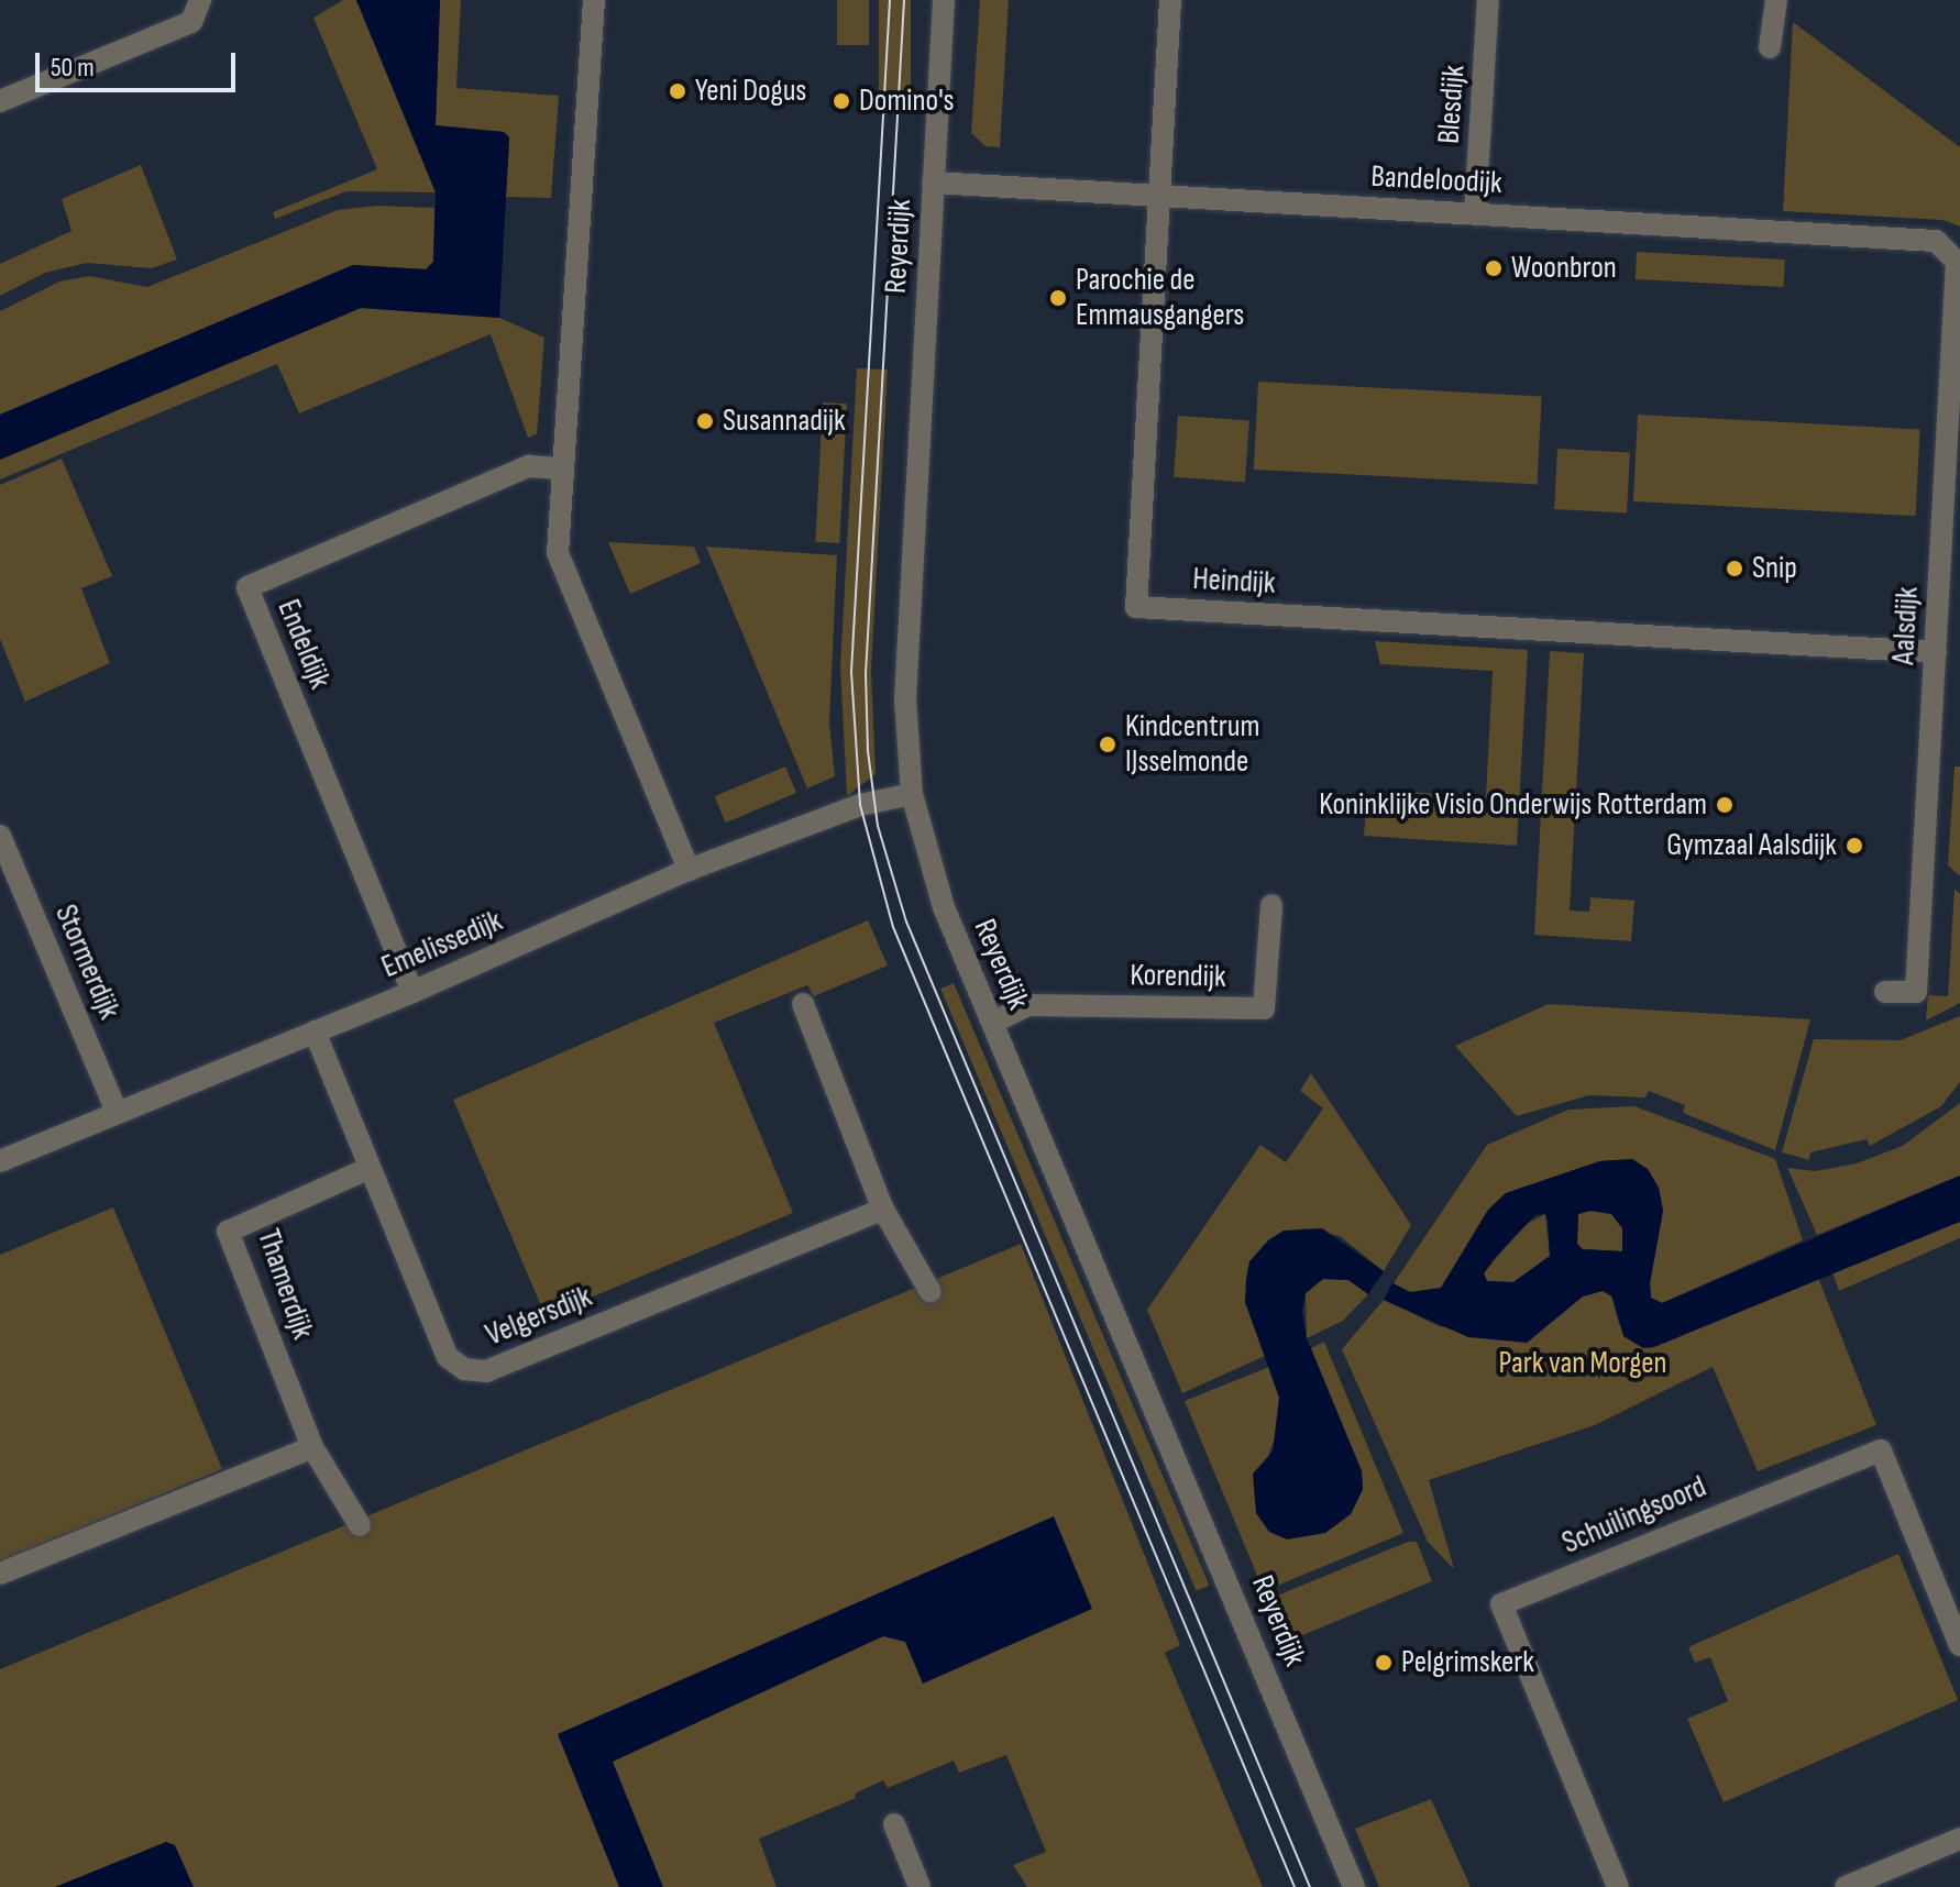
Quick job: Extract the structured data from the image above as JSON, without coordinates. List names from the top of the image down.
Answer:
{
  "streets": {
    "street": [
      "Blesdijk",
      "Bandeloodijk",
      "Reyerdijk",
      "Heindijk",
      "Aalsdijk",
      "Endeldijk",
      "Emelissedijk",
      "Stormerdijk",
      "Korendijk",
      "Thamerdijk",
      "Velgersdijk",
      "Schuilingsoord"
    ]
  },
  "crossings": [
    ["Blesdijk", "Bandeloodijk"],
    ["Bandeloodijk", "Reyerdijk"],
    ["Bandeloodijk", "Heindijk"],
    ["Bandeloodijk", "Aalsdijk"],
    ["Reyerdijk", "Emelissedijk"],
    ["Reyerdijk", "Korendijk"],
    ["Heindijk", "Aalsdijk"],
    ["Endeldijk", "Emelissedijk"],
    ["Emelissedijk", "Stormerdijk"],
    ["Emelissedijk", "Velgersdijk"],
    ["Thamerdijk", "Velgersdijk"]
  ],
  "parks": ["Park van Morgen"],
  "places": [
    "Yeni Dogus",
    "Domino's",
    "Woonbron",
    "Parochie de Emmausgangers",
    "Susannadijk",
    "Snip",
    "Kindcentrum IJsselmonde",
    "Koninklijke Visio Onderwijs Rotterdam",
    "Gymzaal Aalsdijk",
    "Pelgrimskerk"
  ],
  "scale_bar": "50 m"
}
